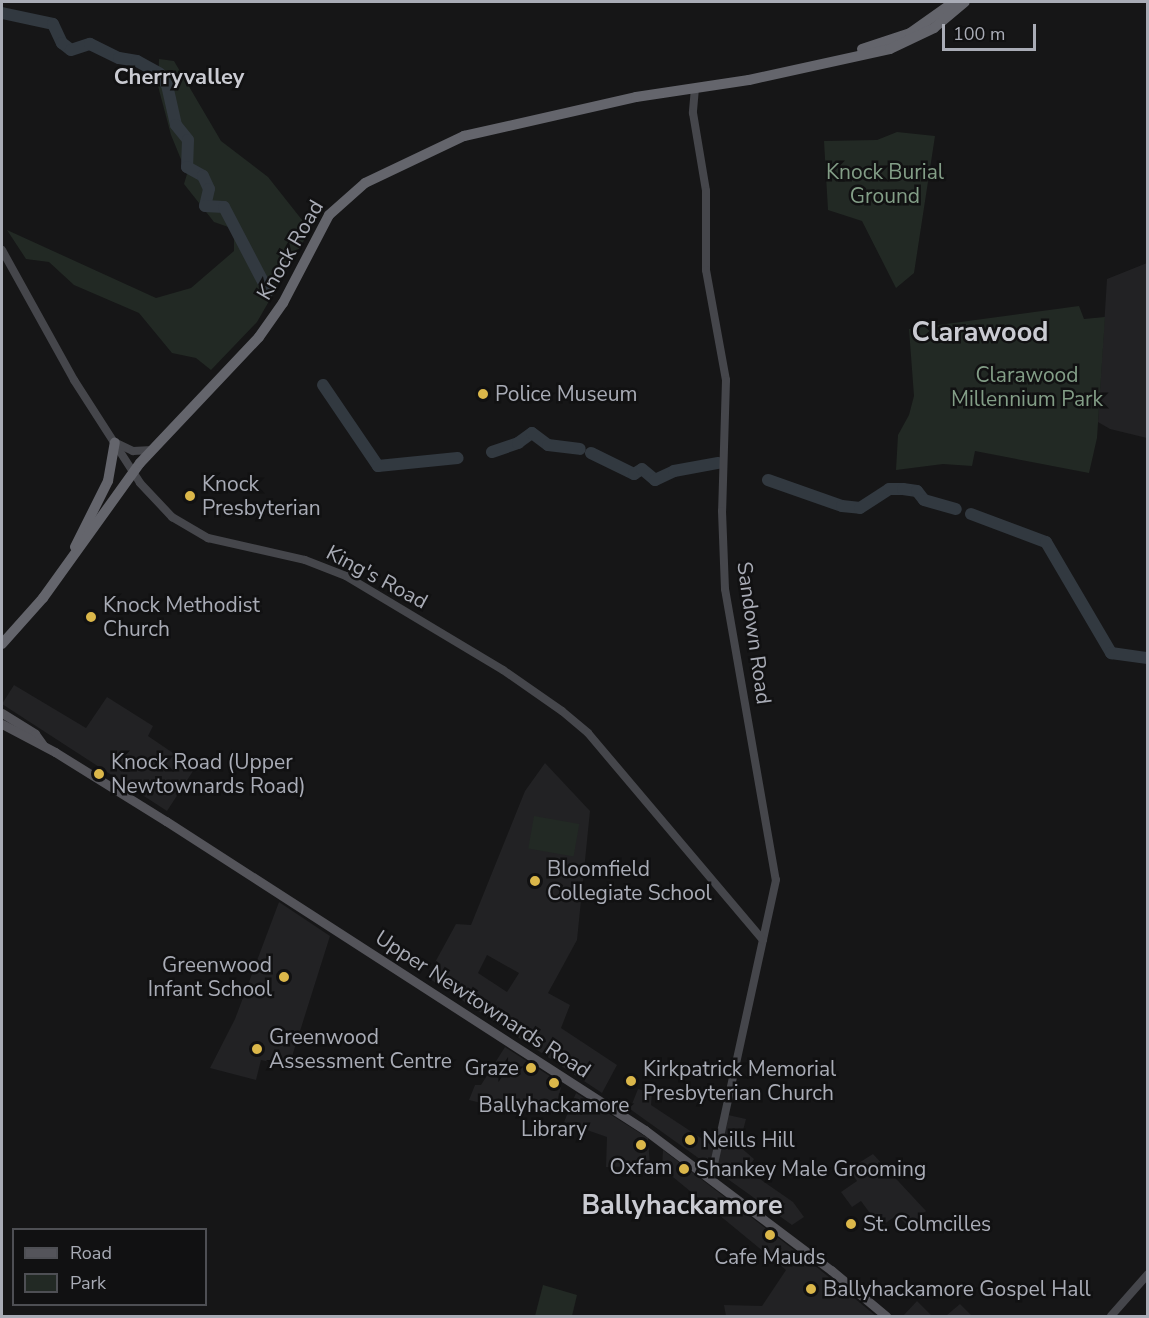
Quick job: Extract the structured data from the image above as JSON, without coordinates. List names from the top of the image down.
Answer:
{
  "streets": {
    "highway": ["Knock Road"],
    "main road": ["Upper Newtownards Road"],
    "street": ["King's Road", "Sandown Road"]
  },
  "crossings": [
    ["Knock Road", "King's Road"],
    ["Knock Road", "Sandown Road"],
    ["King's Road", "Sandown Road"],
    ["Sandown Road", "Upper Newtownards Road"]
  ],
  "districts": ["Cherryvalley", "Clarawood", "Ballyhackamore"],
  "parks": ["Knock Burial Ground", "Clarawood Millennium Park"],
  "places": [
    "Police Museum",
    "Knock Presbyterian",
    "Knock Methodist Church",
    "Knock Road (Upper Newtownards Road)",
    "Bloomfield Collegiate School",
    "Greenwood Infant School",
    "Greenwood Assessment Centre",
    "Graze",
    "Kirkpatrick Memorial Presbyterian Church",
    "Ballyhackamore Library",
    "Neills Hill",
    "Oxfam",
    "Shankey Male Grooming",
    "St. Colmcilles",
    "Cafe Mauds",
    "Ballyhackamore Gospel Hall"
  ],
  "legend": ["Road", "Park"],
  "scale_bar": "100 m"
}
